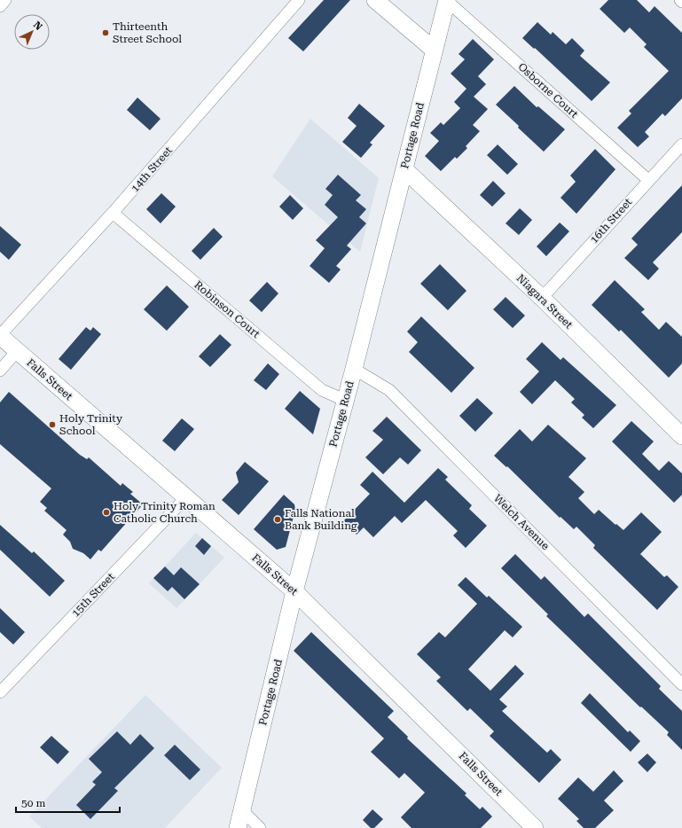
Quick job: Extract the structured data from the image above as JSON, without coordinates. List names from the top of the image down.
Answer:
{
  "streets": {
    "street": [
      "Osborne Court",
      "Portage Road",
      "14th Street",
      "16th Street",
      "Niagara Street",
      "Robinson Court",
      "Falls Street",
      "Welch Avenue",
      "15th Street"
    ]
  },
  "crossings": [
    ["Osborne Court", "Portage Road"],
    ["Osborne Court", "16th Street"],
    ["Portage Road", "Niagara Street"],
    ["Portage Road", "Robinson Court"],
    ["Portage Road", "Falls Street"],
    ["Portage Road", "Welch Avenue"],
    ["14th Street", "Robinson Court"],
    ["14th Street", "Falls Street"],
    ["16th Street", "Niagara Street"],
    ["Falls Street", "15th Street"]
  ],
  "places": [
    "Thirteenth Street School",
    "Holy Trinity School",
    "Holy Trinity Roman Catholic Church",
    "Falls National Bank Building"
  ],
  "scale_bar": "50 m",
  "north": "top right"
}
